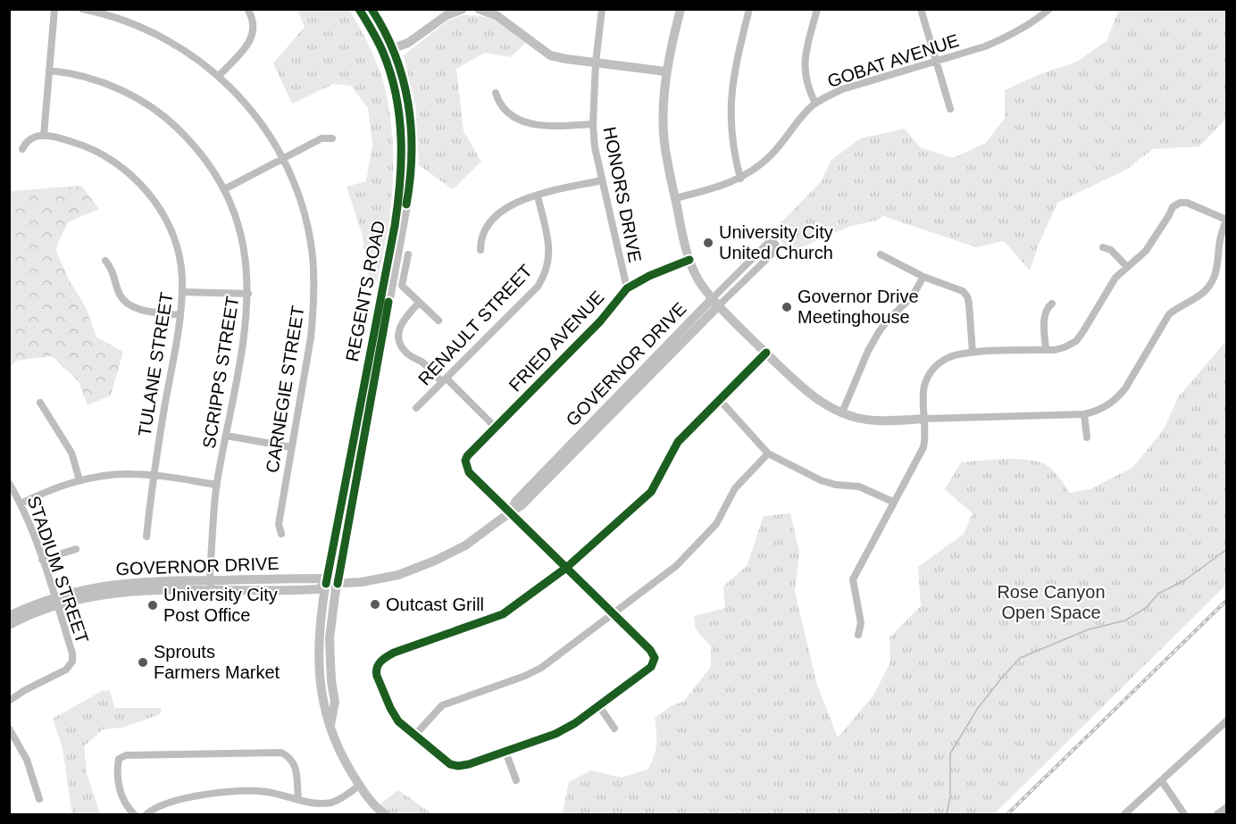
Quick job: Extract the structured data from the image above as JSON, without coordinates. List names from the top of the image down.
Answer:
{
  "streets": {
    "street": [
      "GOBAT AVENUE",
      "HONORS DRIVE",
      "REGENTS ROAD",
      "RENAULT STREET",
      "FRIED AVENUE",
      "TULANE STREET",
      "GOVERNOR DRIVE",
      "SCRIPPS STREET",
      "CARNEGIE STREET",
      "STADIUM STREET"
    ]
  },
  "crossings": [
    ["HONORS DRIVE", "FRIED AVENUE"],
    ["REGENTS ROAD", "GOVERNOR DRIVE"],
    ["FRIED AVENUE", "GOVERNOR DRIVE"],
    ["GOVERNOR DRIVE", "SCRIPPS STREET"],
    ["GOVERNOR DRIVE", "STADIUM STREET"]
  ],
  "parks": ["Rose Canyon Open Space"],
  "places": [
    "University City United Church",
    "Governor Drive Meetinghouse",
    "Outcast Grill",
    "University City Post Office",
    "Sprouts Farmers Market"
  ]
}
